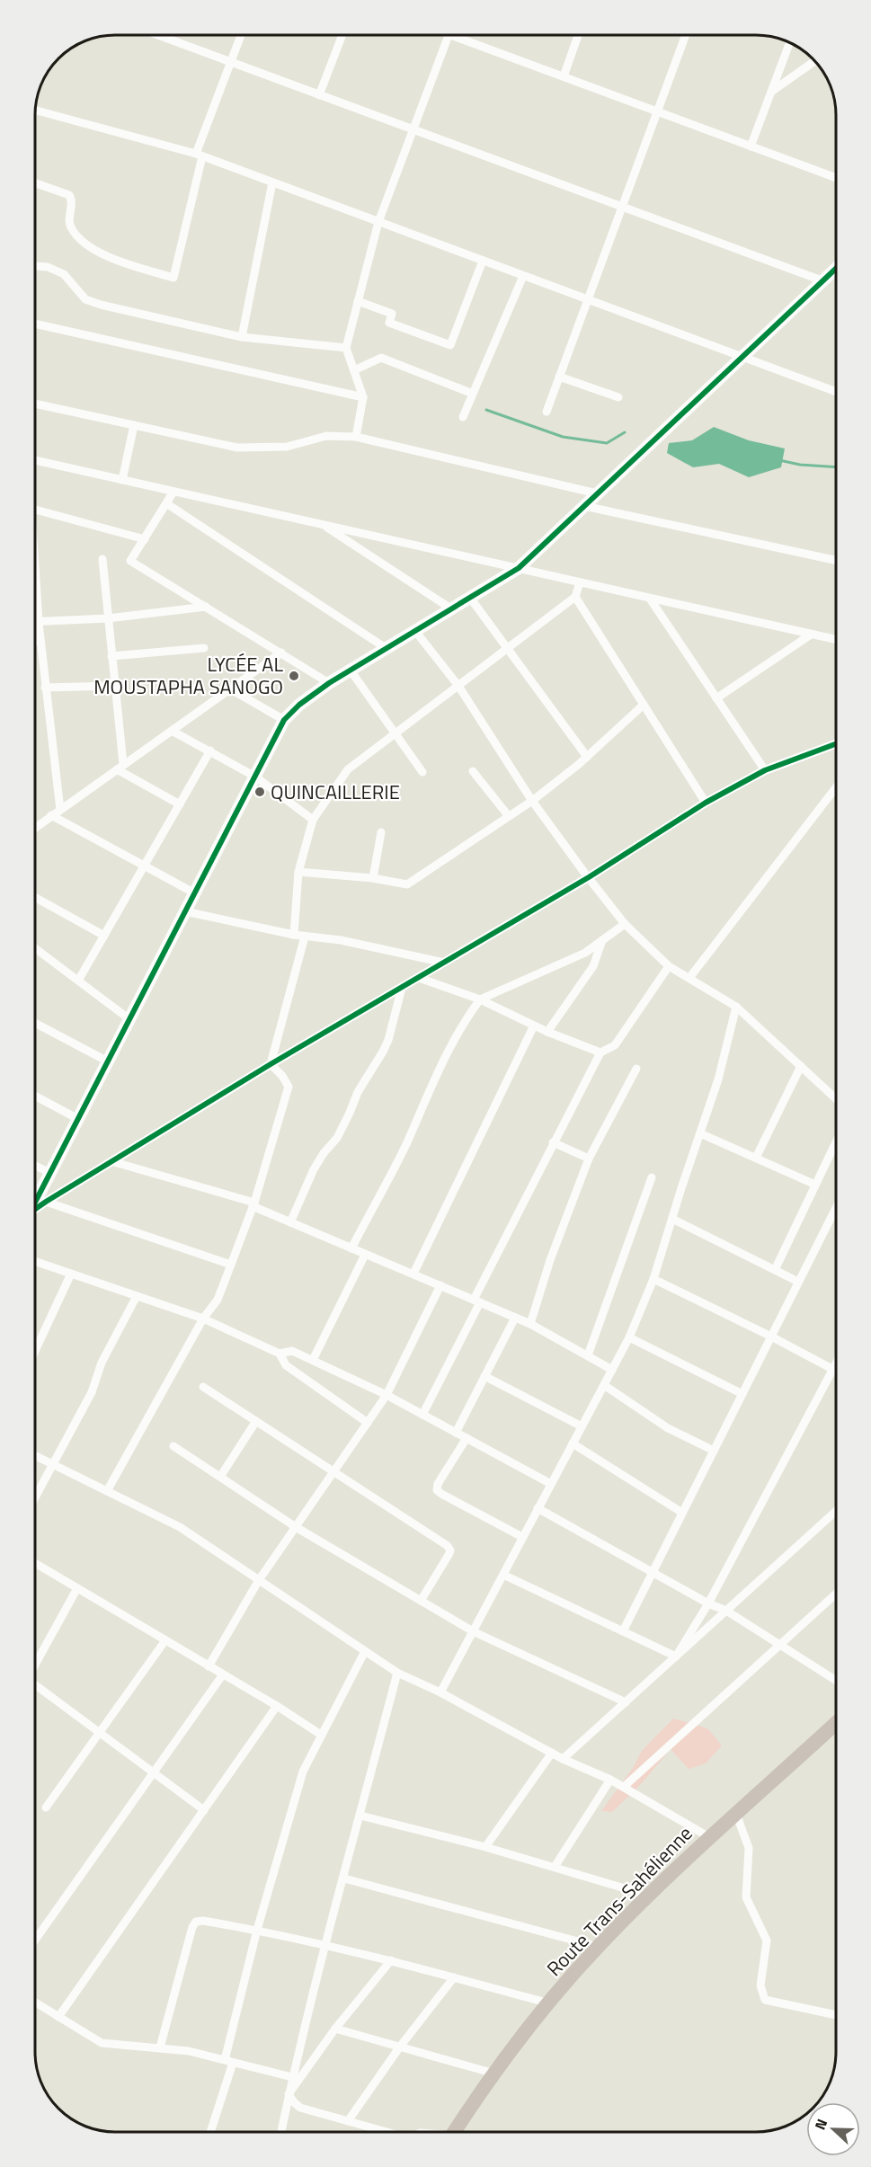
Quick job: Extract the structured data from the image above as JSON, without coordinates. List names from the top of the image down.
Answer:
{
  "streets": {
    "highway": ["Route Trans-Sahélienne"]
  },
  "places": ["LYCÉE AL MOUSTAPHA SANOGO", "QUINCAILLERIE"],
  "north": "left"
}
